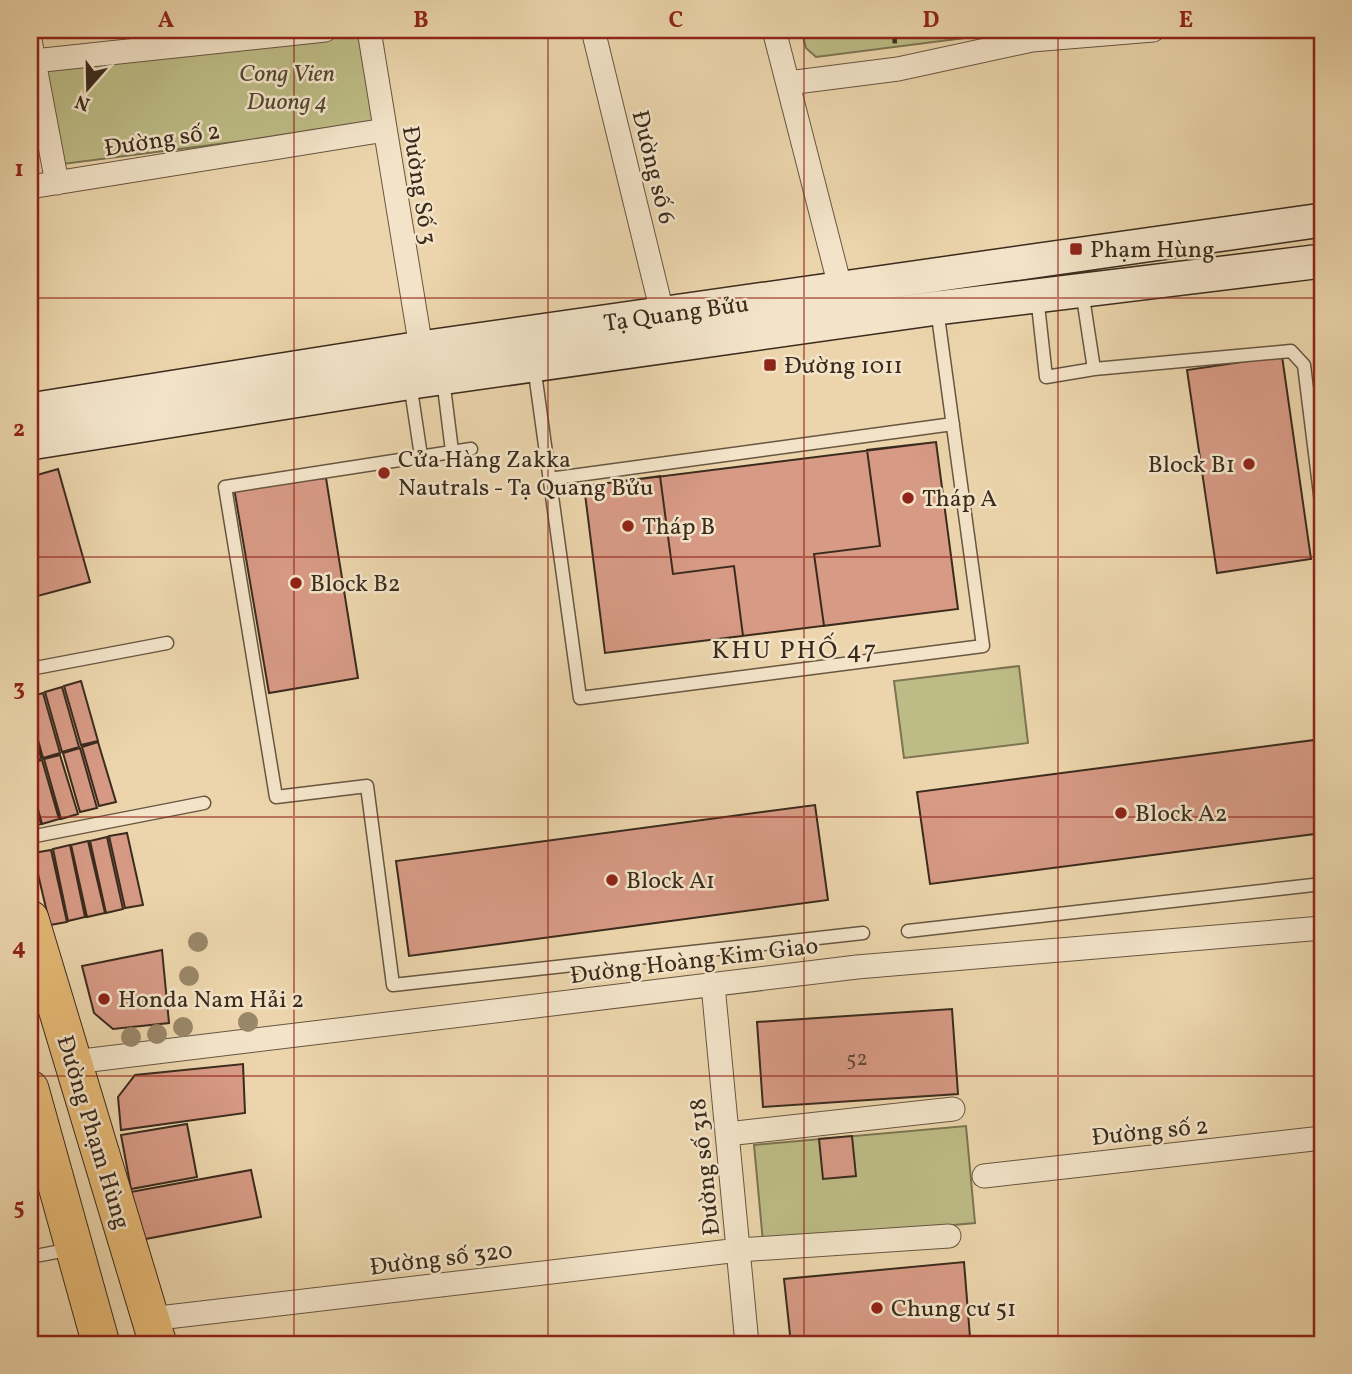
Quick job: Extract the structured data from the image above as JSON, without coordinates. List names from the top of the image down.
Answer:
{
  "streets": {
    "main road": ["Tạ Quang Bửu", "Đường Phạm Hùng"],
    "street": [
      "Đường số 2",
      "Đường số 6",
      "Đường Số 3",
      "Đường Hoàng Kim Giao",
      "Đường số 318",
      "Đường số 320"
    ]
  },
  "crossings": [
    ["Đường số 2", "Đường Số 3"],
    ["Đường số 6", "Tạ Quang Bửu"],
    ["Đường Số 3", "Tạ Quang Bửu"],
    ["Đường Hoàng Kim Giao", "Đường Phạm Hùng"],
    ["Đường Hoàng Kim Giao", "Đường số 318"],
    ["Đường Phạm Hùng", "Đường số 320"],
    ["Đường số 318", "Đường số 320"]
  ],
  "districts": ["KHU PHỐ 47"],
  "parks": ["Cong Vien Duong 4"],
  "places": {
    "transit": ["Phạm Hùng", "Đường 1011"],
    "other": [
      "Block B1",
      "Cửa Hàng Zakka Nautrals - Tạ Quang Bửu",
      "Tháp A",
      "Tháp B",
      "Block B2",
      "Block A2",
      "Block A1",
      "Honda Nam Hải 2",
      "Chung cư 51"
    ]
  },
  "house_numbers": ["52"],
  "north": "bottom",
  "grid": {
    "columns": [
      "A",
      "B",
      "C",
      "D",
      "E"
    ],
    "rows": [
      "1",
      "2",
      "3",
      "4",
      "5"
    ]
  }
}
